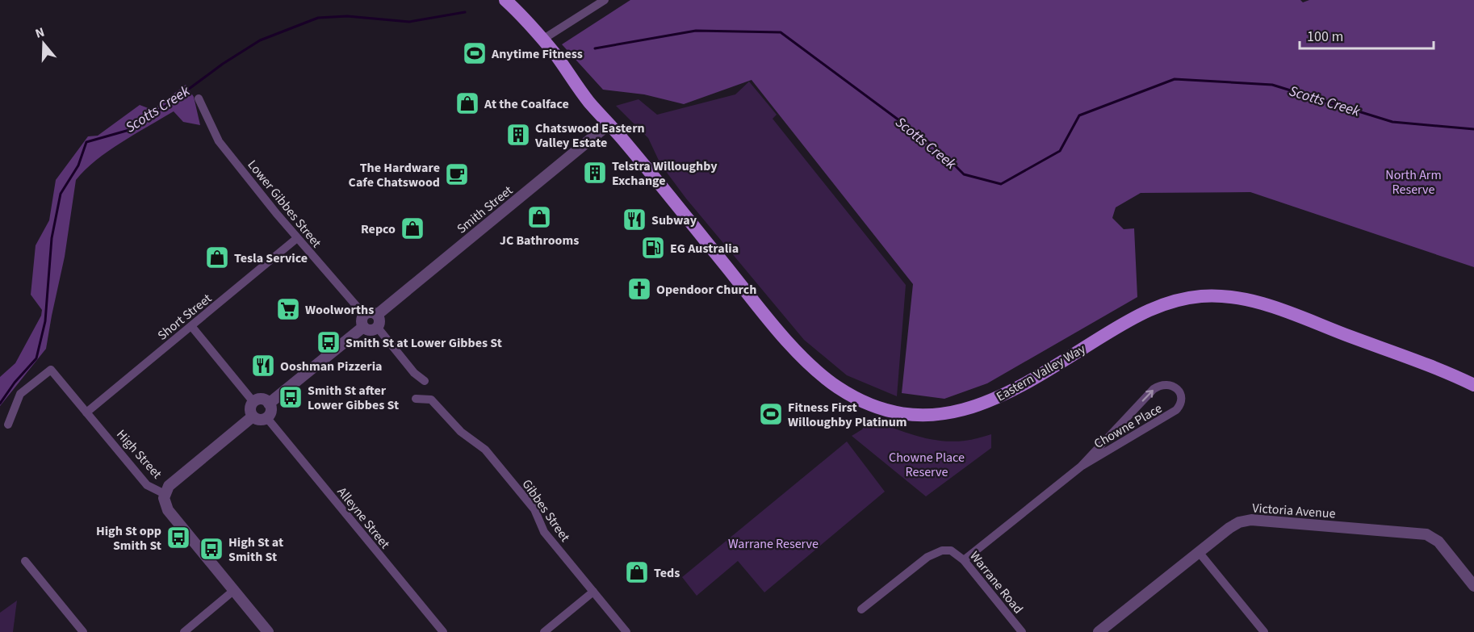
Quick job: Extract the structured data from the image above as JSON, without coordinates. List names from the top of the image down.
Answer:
{
  "streets": {
    "main road": ["Eastern Valley Way"],
    "street": [
      "Lower Gibbes Street",
      "Smith Street",
      "Short Street",
      "Chowne Place",
      "High Street",
      "Gibbes Street",
      "Victoria Avenue",
      "Alleyne Street",
      "Warrane Road"
    ]
  },
  "crossings": [
    ["Lower Gibbes Street", "Smith Street"],
    ["Lower Gibbes Street", "Short Street"],
    ["Smith Street", "Eastern Valley Way"],
    ["Short Street", "High Street"],
    ["Chowne Place", "Warrane Road"]
  ],
  "water": ["Scotts Creek"],
  "parks": ["North Arm Reserve", "Chowne Place Reserve", "Warrane Reserve"],
  "places": {
    "sports": ["Anytime Fitness", "Fitness First Willoughby Platinum"],
    "shop": [
      "At the Coalface",
      "JC Bathrooms",
      "Repco",
      "Tesla Service",
      "Teds"
    ],
    "building": ["Chatswood Eastern Valley Estate", "Telstra Willoughby Exchange"],
    "cafe": ["The Hardware Cafe Chatswood"],
    "restaurant": ["Subway", "Ooshman Pizzeria"],
    "fuel station": ["EG Australia"],
    "church": ["Opendoor Church"],
    "supermarket": ["Woolworths"],
    "bus stop": [
      "Smith St at Lower Gibbes St",
      "Smith St after Lower Gibbes St",
      "High St opp Smith St",
      "High St at Smith St"
    ]
  },
  "scale_bar": "100 m",
  "north": "top"
}
